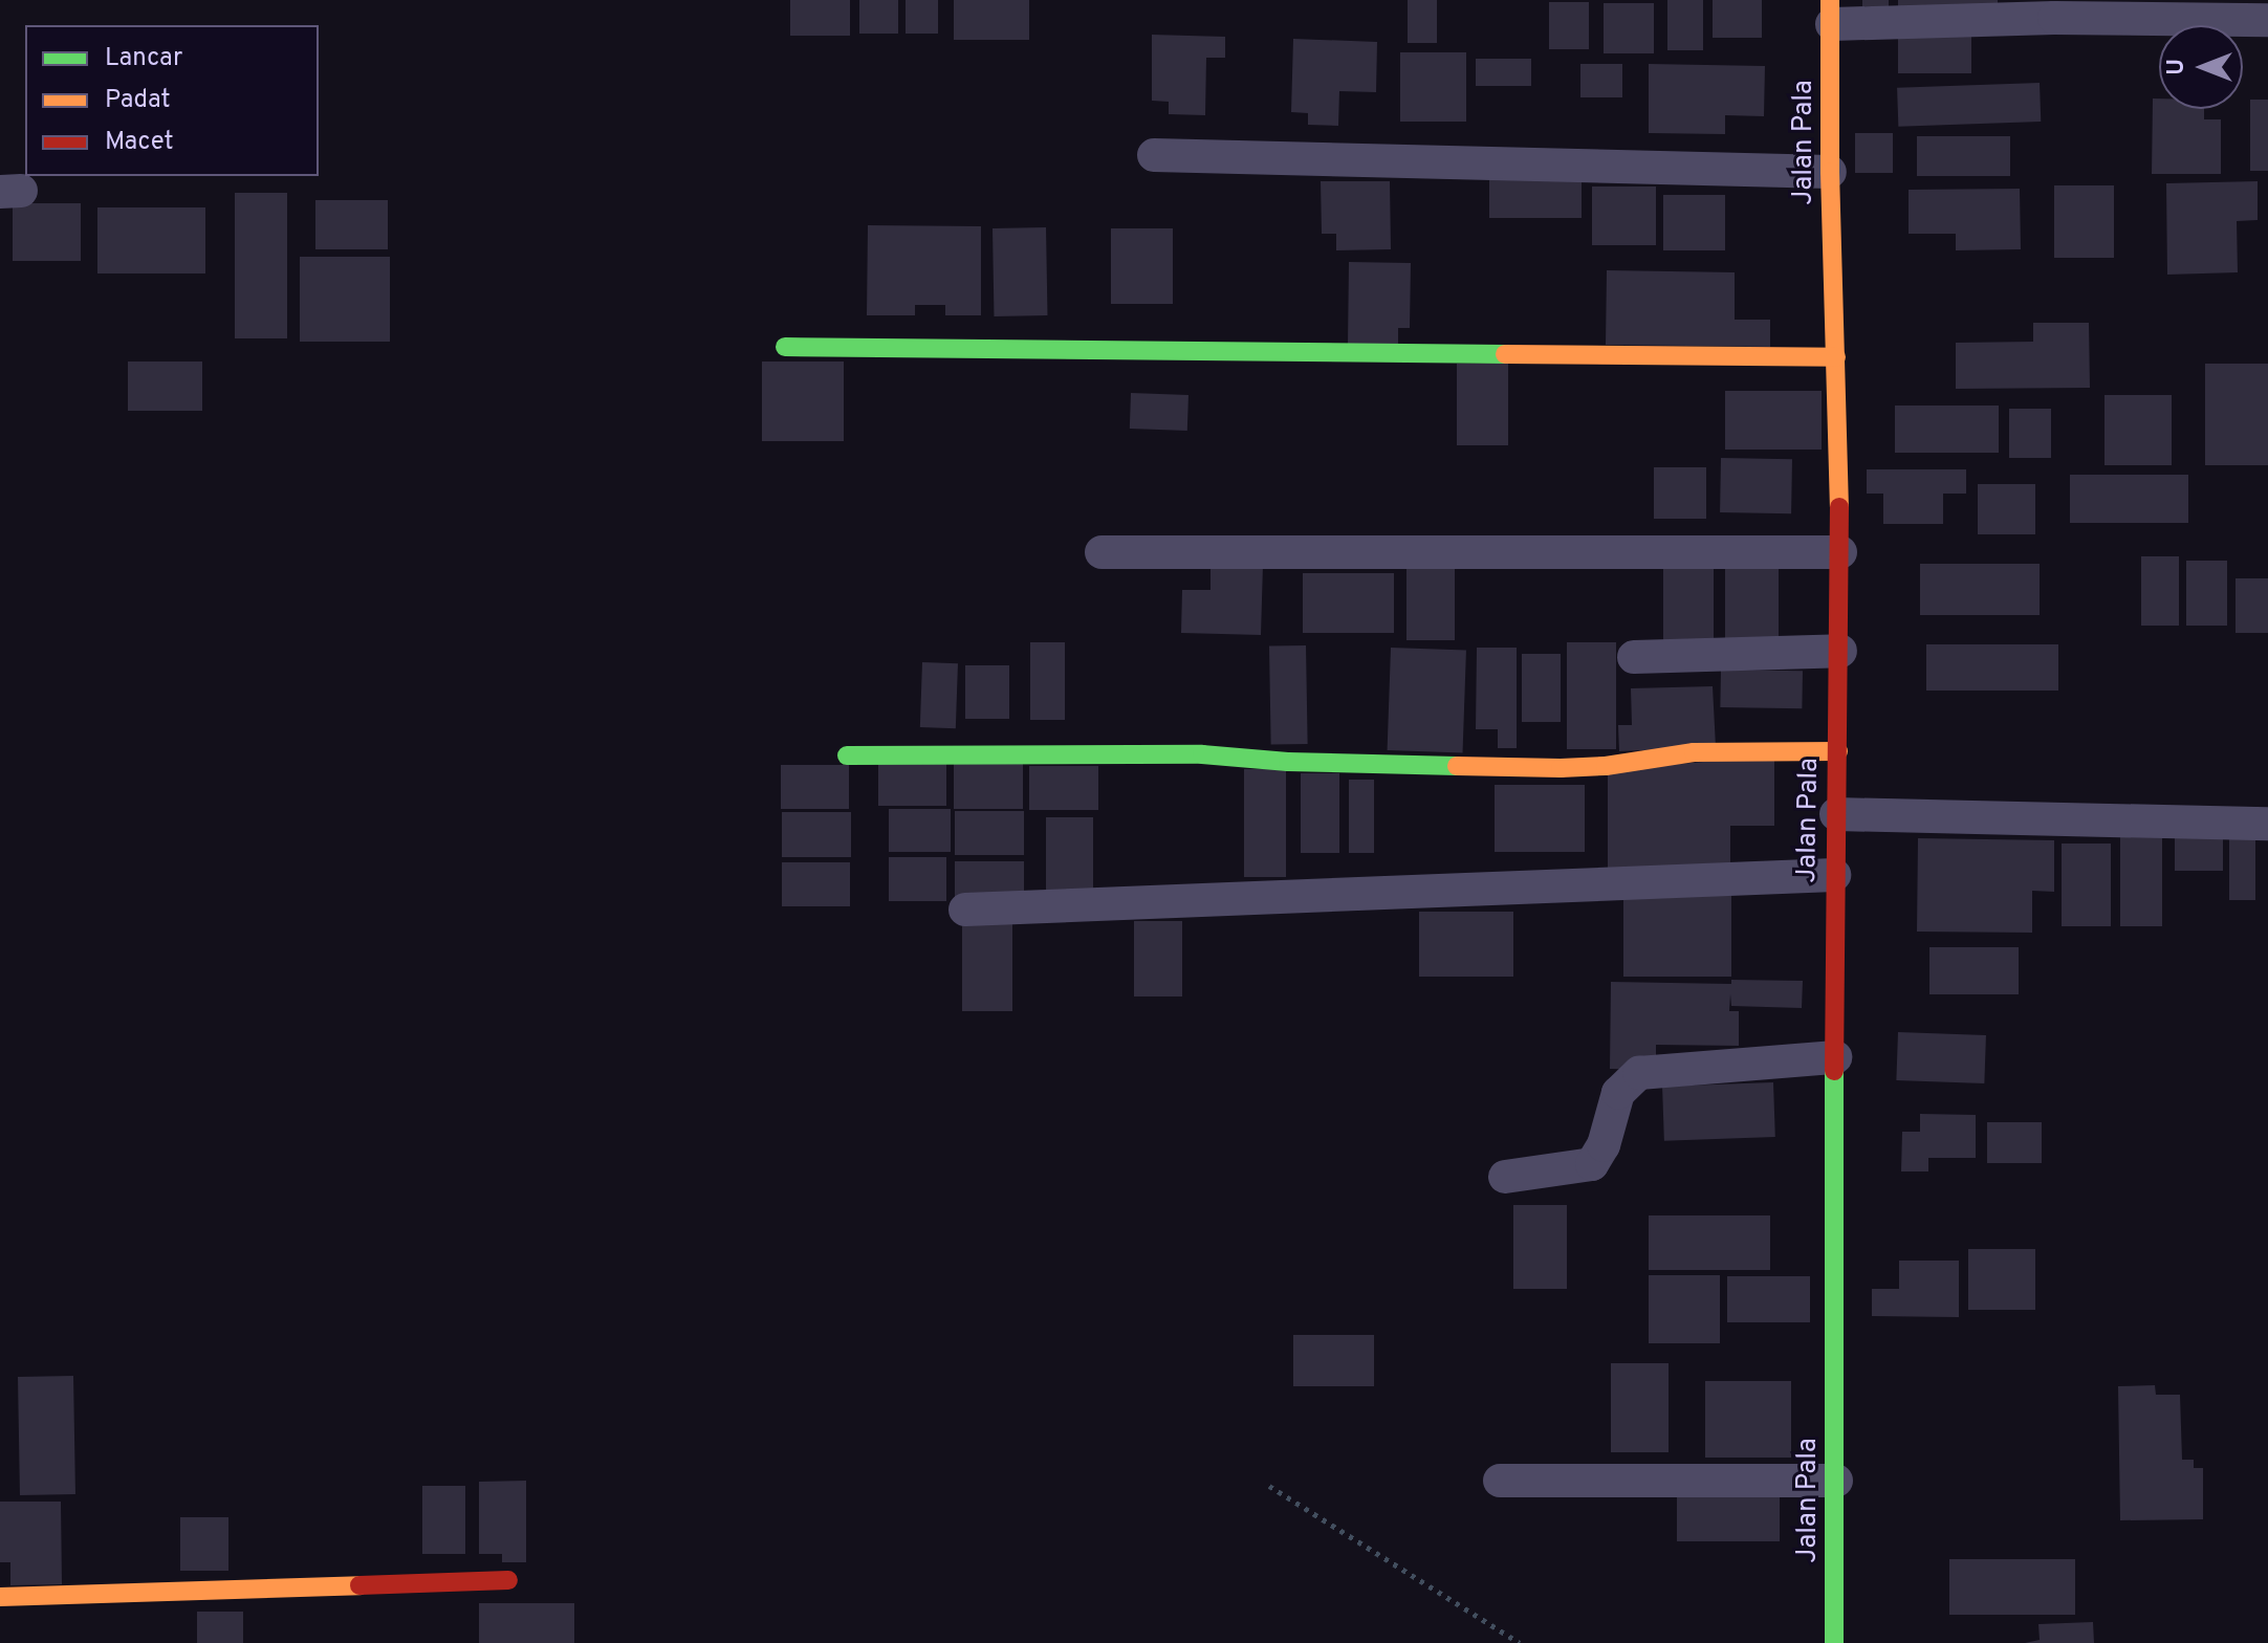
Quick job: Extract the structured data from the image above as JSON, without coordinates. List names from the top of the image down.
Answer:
{
  "streets": {
    "street": ["Jalan Pala"]
  },
  "legend": ["Lancar", "Padat", "Macet"],
  "north": "left"
}
